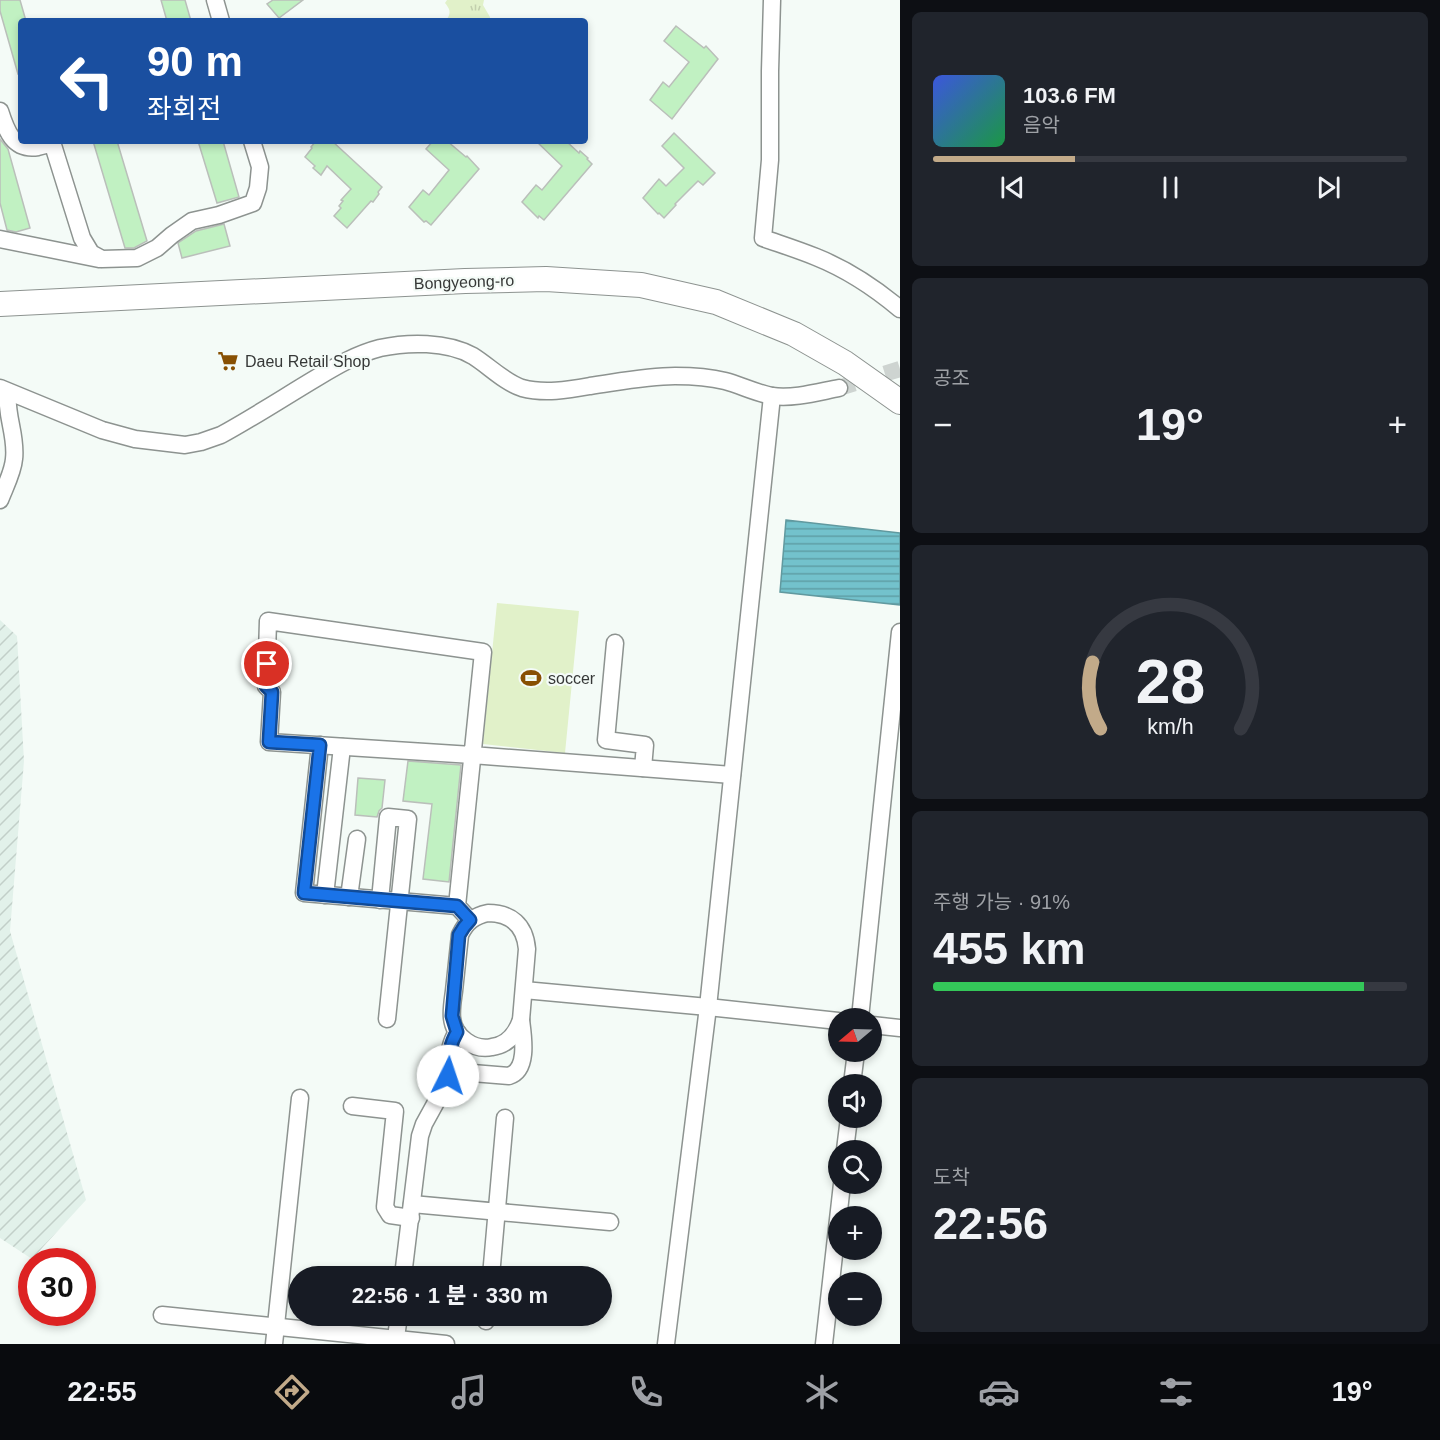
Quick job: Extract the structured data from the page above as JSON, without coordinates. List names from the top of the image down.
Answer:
{
  "streets": {
    "highway": ["Bongyeong-ro"]
  },
  "places": {
    "supermarket": ["Daeu Retail Shop"],
    "sports": ["soccer"]
  },
  "north": "left",
  "page": {
    "turn": ["90 m", "좌회전"],
    "song": ["103.6 FM", "음악"],
    "tile": [
      "공조",
      ["주행 가능 · 91%", "455 km"],
      ["도착", "22:56"]
    ],
    "heat": ["−", "19°", "+"],
    "map_buttons": ["+", "−"],
    "limit": "30",
    "trip": "22:56 · 1 분 · 330 m",
    "tabs": ["22:55", "19°"],
    "gauge": ["28", "km/h"]
  }
}
